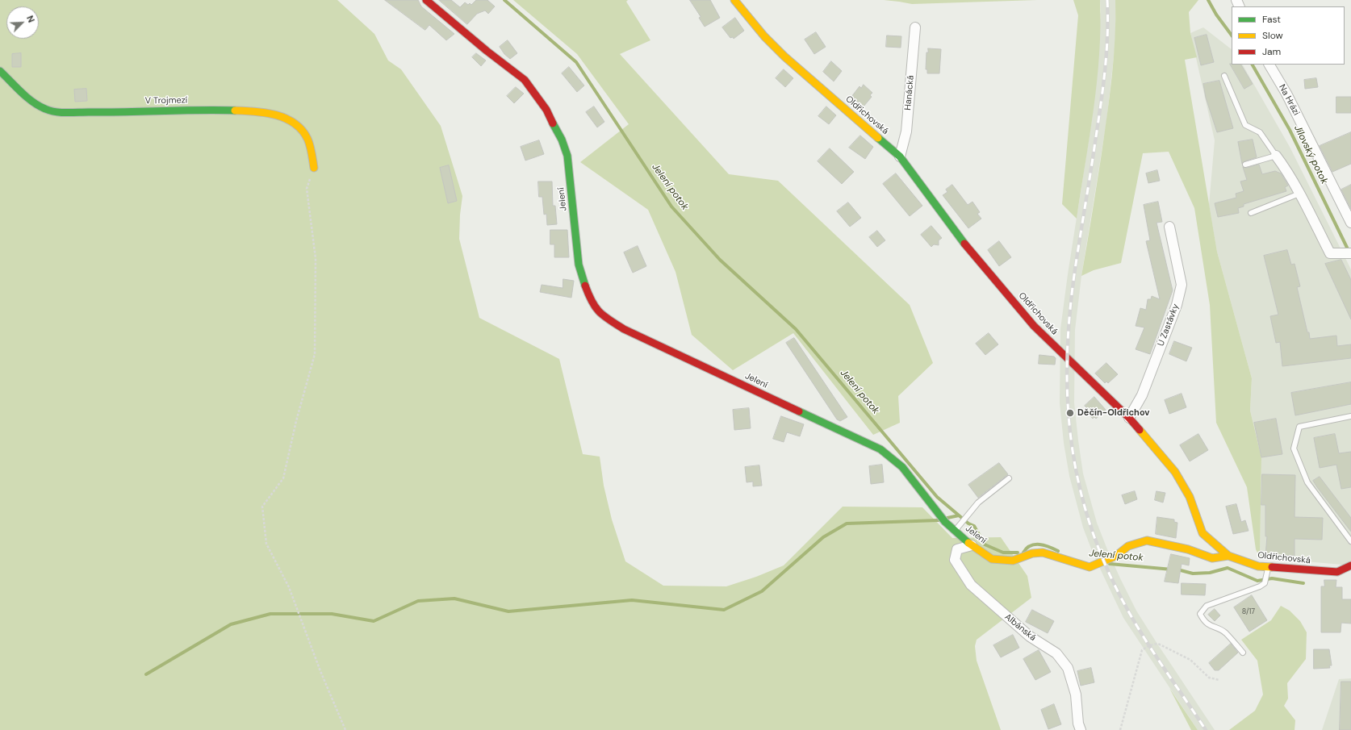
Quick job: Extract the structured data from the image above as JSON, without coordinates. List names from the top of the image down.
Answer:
{
  "streets": {
    "street": [
      "Hanácká",
      "Na Hrázi",
      "V Trojmezí",
      "Oldřichovská",
      "Jelení",
      "U Zastávky",
      "Albánská"
    ]
  },
  "crossings": [
    ["Hanácká", "Oldřichovská"],
    ["Oldřichovská", "Jelení"],
    ["Oldřichovská", "U Zastávky"],
    ["Jelení", "Albánská"]
  ],
  "water": ["Jílovský potok", "Jelení potok"],
  "places": ["Děčín-Oldřichov"],
  "house_numbers": ["8/17"],
  "legend": ["Fast", "Slow", "Jam"],
  "north": "top right"
}
